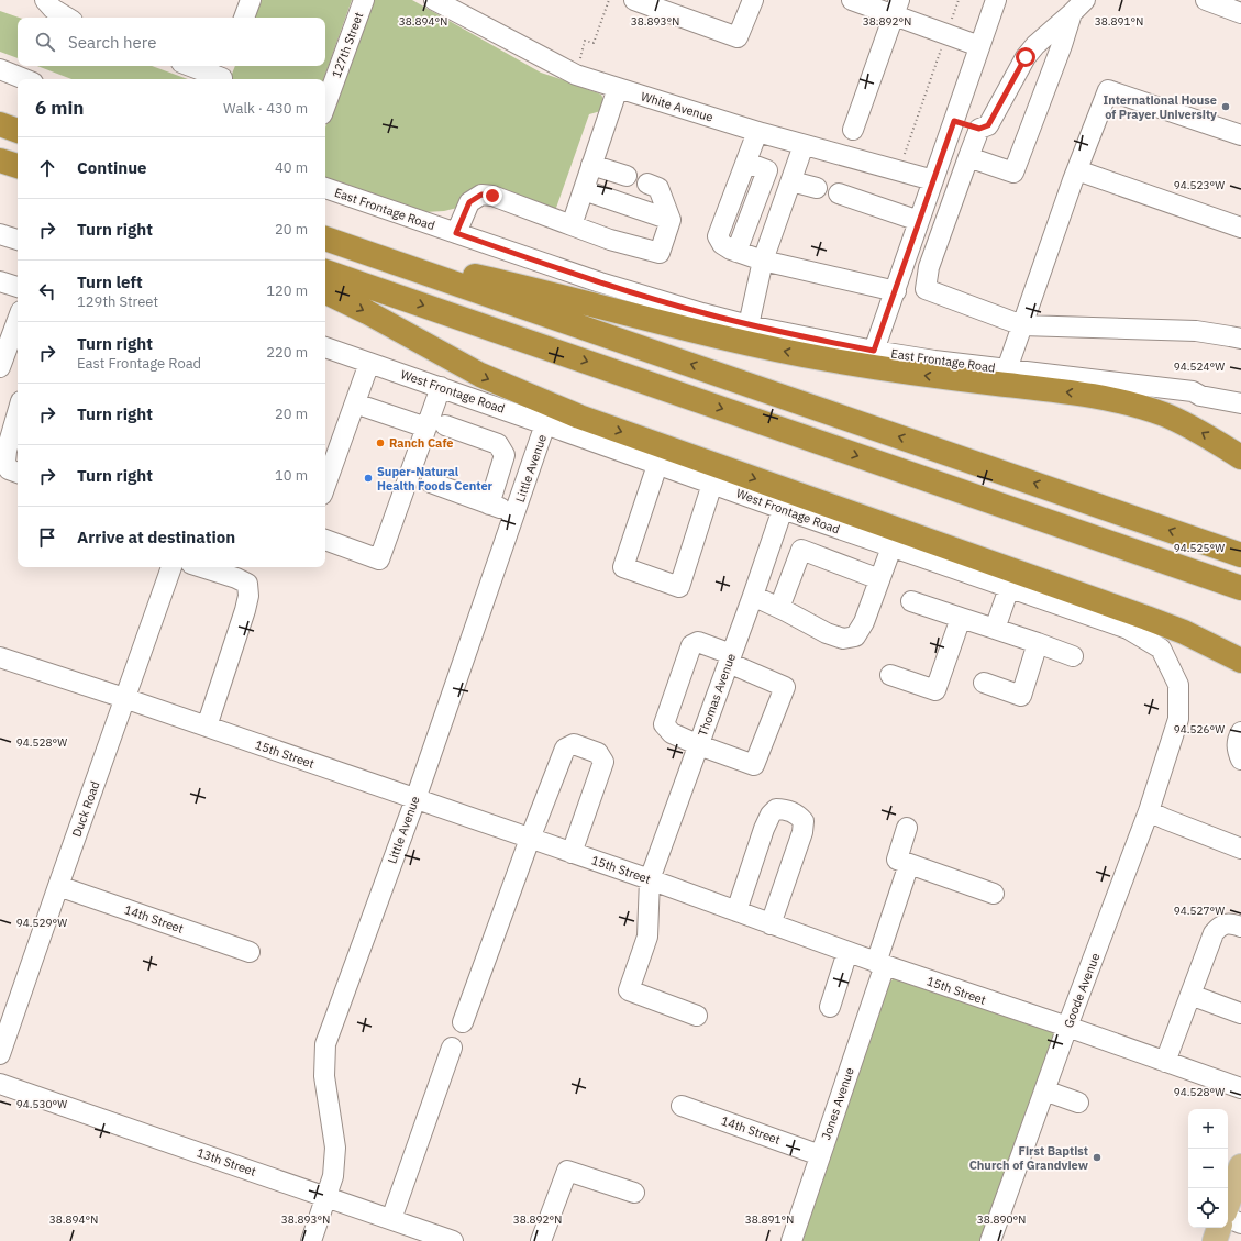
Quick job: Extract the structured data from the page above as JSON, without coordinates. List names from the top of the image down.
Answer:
{
  "streets": {
    "street": [
      "127th Street",
      "White Avenue",
      "East Frontage Road",
      "West Frontage Road",
      "Little Avenue",
      "Thomas Avenue",
      "15th Street",
      "Duck Road",
      "14th Street",
      "Goode Avenue",
      "Jones Avenue",
      "13th Street"
    ]
  },
  "crossings": [
    ["West Frontage Road", "Little Avenue"],
    ["West Frontage Road", "Thomas Avenue"],
    ["West Frontage Road", "Goode Avenue"],
    ["Little Avenue", "15th Street"],
    ["Little Avenue", "13th Street"],
    ["Thomas Avenue", "15th Street"],
    ["15th Street", "Duck Road"],
    ["15th Street", "Goode Avenue"],
    ["15th Street", "Jones Avenue"],
    ["Duck Road", "14th Street"],
    ["14th Street", "Jones Avenue"]
  ],
  "places": [
    "International House of Prayer University",
    "Ranch Cafe",
    "Super-Natural Health Foods Center",
    "First Baptist Church of Grandview"
  ],
  "page": {
    "search": "Search here",
    "heading": ["6 min", "Walk · 430 m"],
    "list": [
      ["Continue", "40 m"],
      ["Turn right", "20 m"],
      ["Turn left", "129th Street", "120 m"],
      ["Turn right", "East Frontage Road", "220 m"],
      ["Turn right", "20 m"],
      ["Turn right", "10 m"],
      "Arrive at destination"
    ],
    "map_buttons": ["+", "−"]
  },
  "coordinates": [
    "38.894°N",
    "38.893°N",
    "38.892°N",
    "38.891°N",
    "94.523°W",
    "94.524°W",
    "94.525°W",
    "94.526°W",
    "94.528°W",
    "94.527°W",
    "94.529°W",
    "94.530°W",
    "38.890°N"
  ]
}
